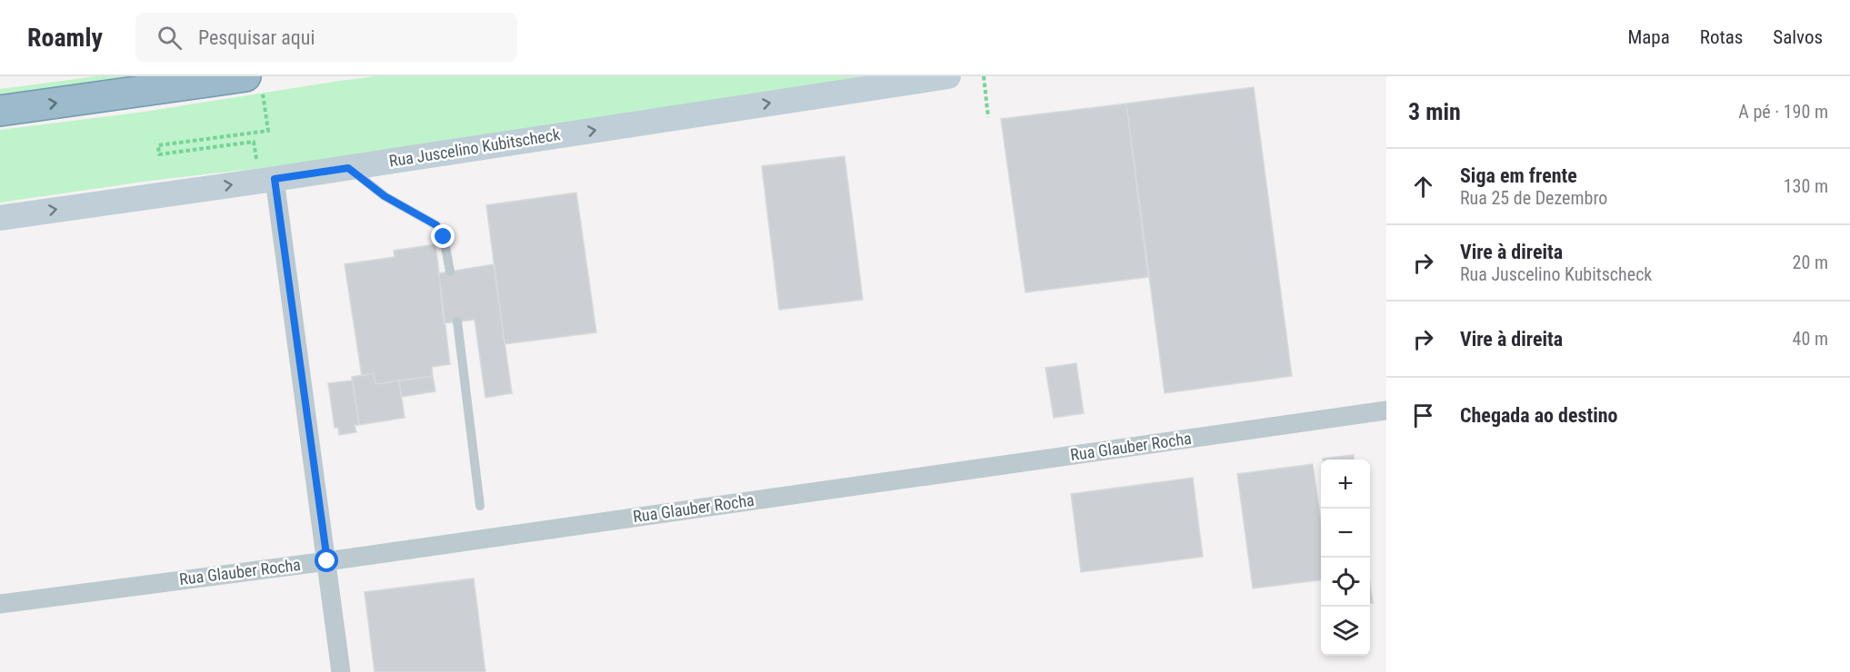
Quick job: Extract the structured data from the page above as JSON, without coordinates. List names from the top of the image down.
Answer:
{
  "streets": {
    "main road": ["Rua Juscelino Kubitscheck"],
    "street": ["Rua Glauber Rocha"]
  },
  "one_way": ["Rua Juscelino Kubitscheck"],
  "page": {
    "header": "Roamly",
    "search": "Pesquisar aqui",
    "nav": ["Mapa", "Rotas", "Salvos"],
    "heading": ["3 min", "A pé · 190 m"],
    "list": [
      ["Siga em frente", "Rua 25 de Dezembro", "130 m"],
      ["Vire à direita", "Rua Juscelino Kubitscheck", "20 m"],
      ["Vire à direita", "40 m"],
      "Chegada ao destino"
    ],
    "map_buttons": ["+", "−"]
  }
}
